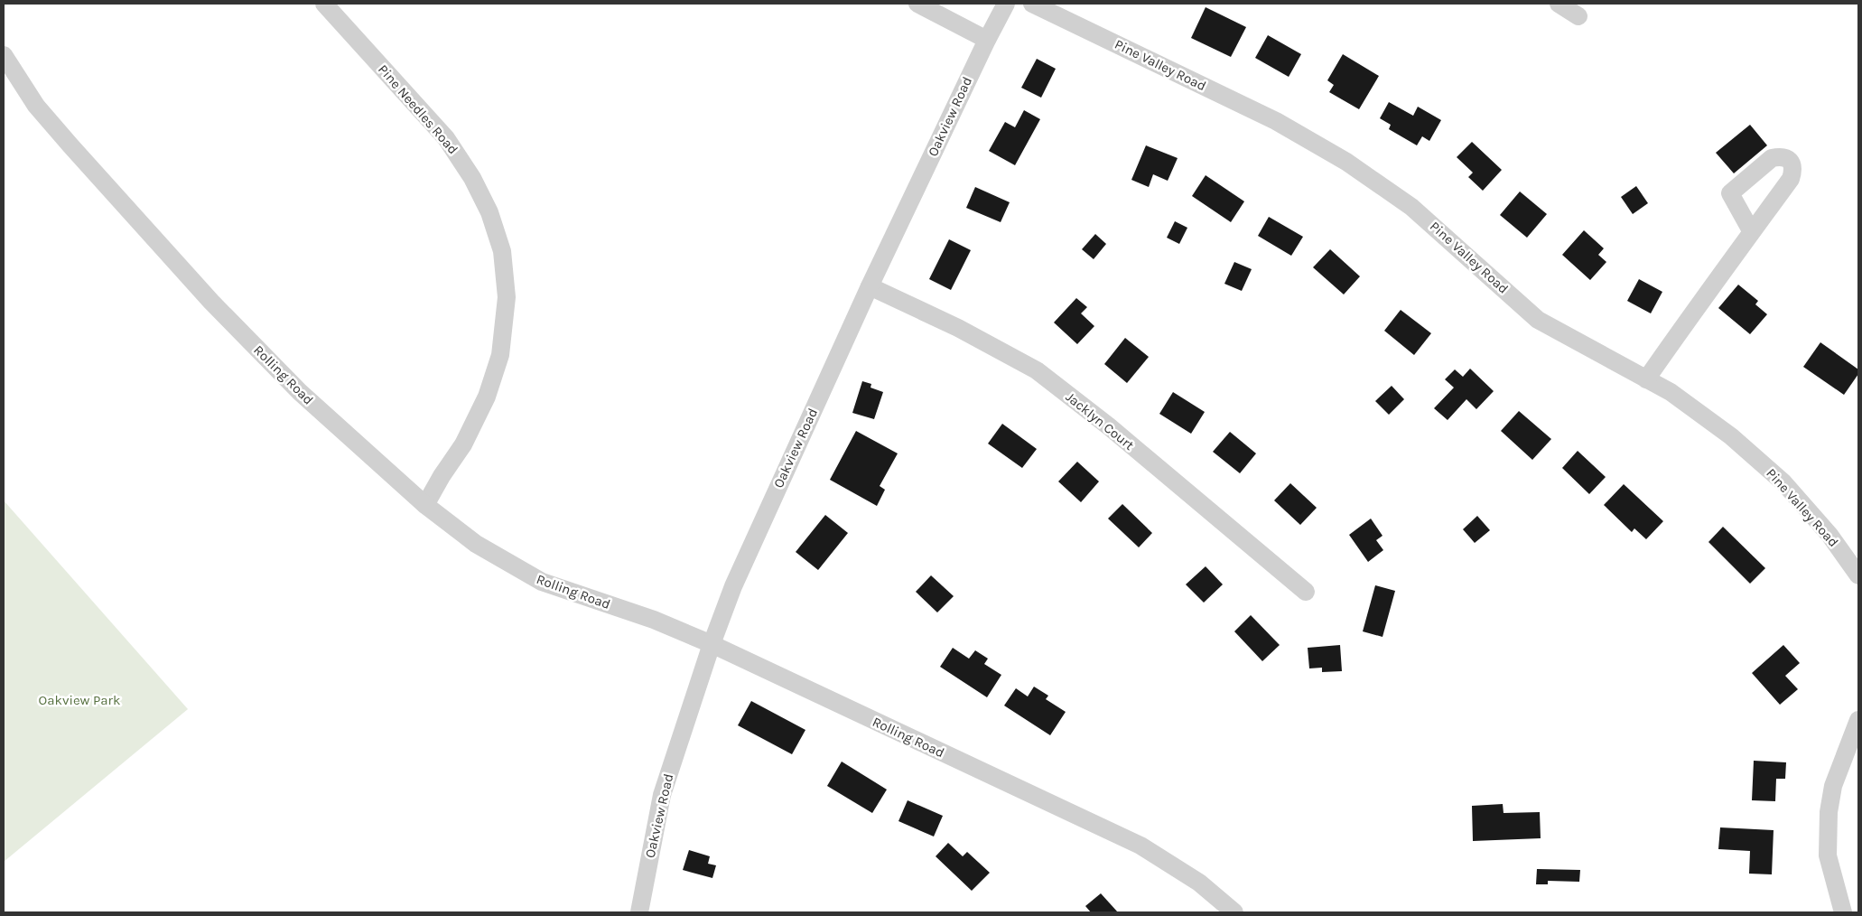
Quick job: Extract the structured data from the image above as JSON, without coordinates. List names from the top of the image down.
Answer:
{
  "streets": {
    "street": [
      "Pine Valley Road",
      "Pine Needles Road",
      "Oakview Road",
      "Rolling Road",
      "Jacklyn Court"
    ]
  },
  "crossings": [
    ["Pine Needles Road", "Rolling Road"],
    ["Oakview Road", "Rolling Road"],
    ["Oakview Road", "Jacklyn Court"]
  ],
  "parks": ["Oakview Park"]
}
